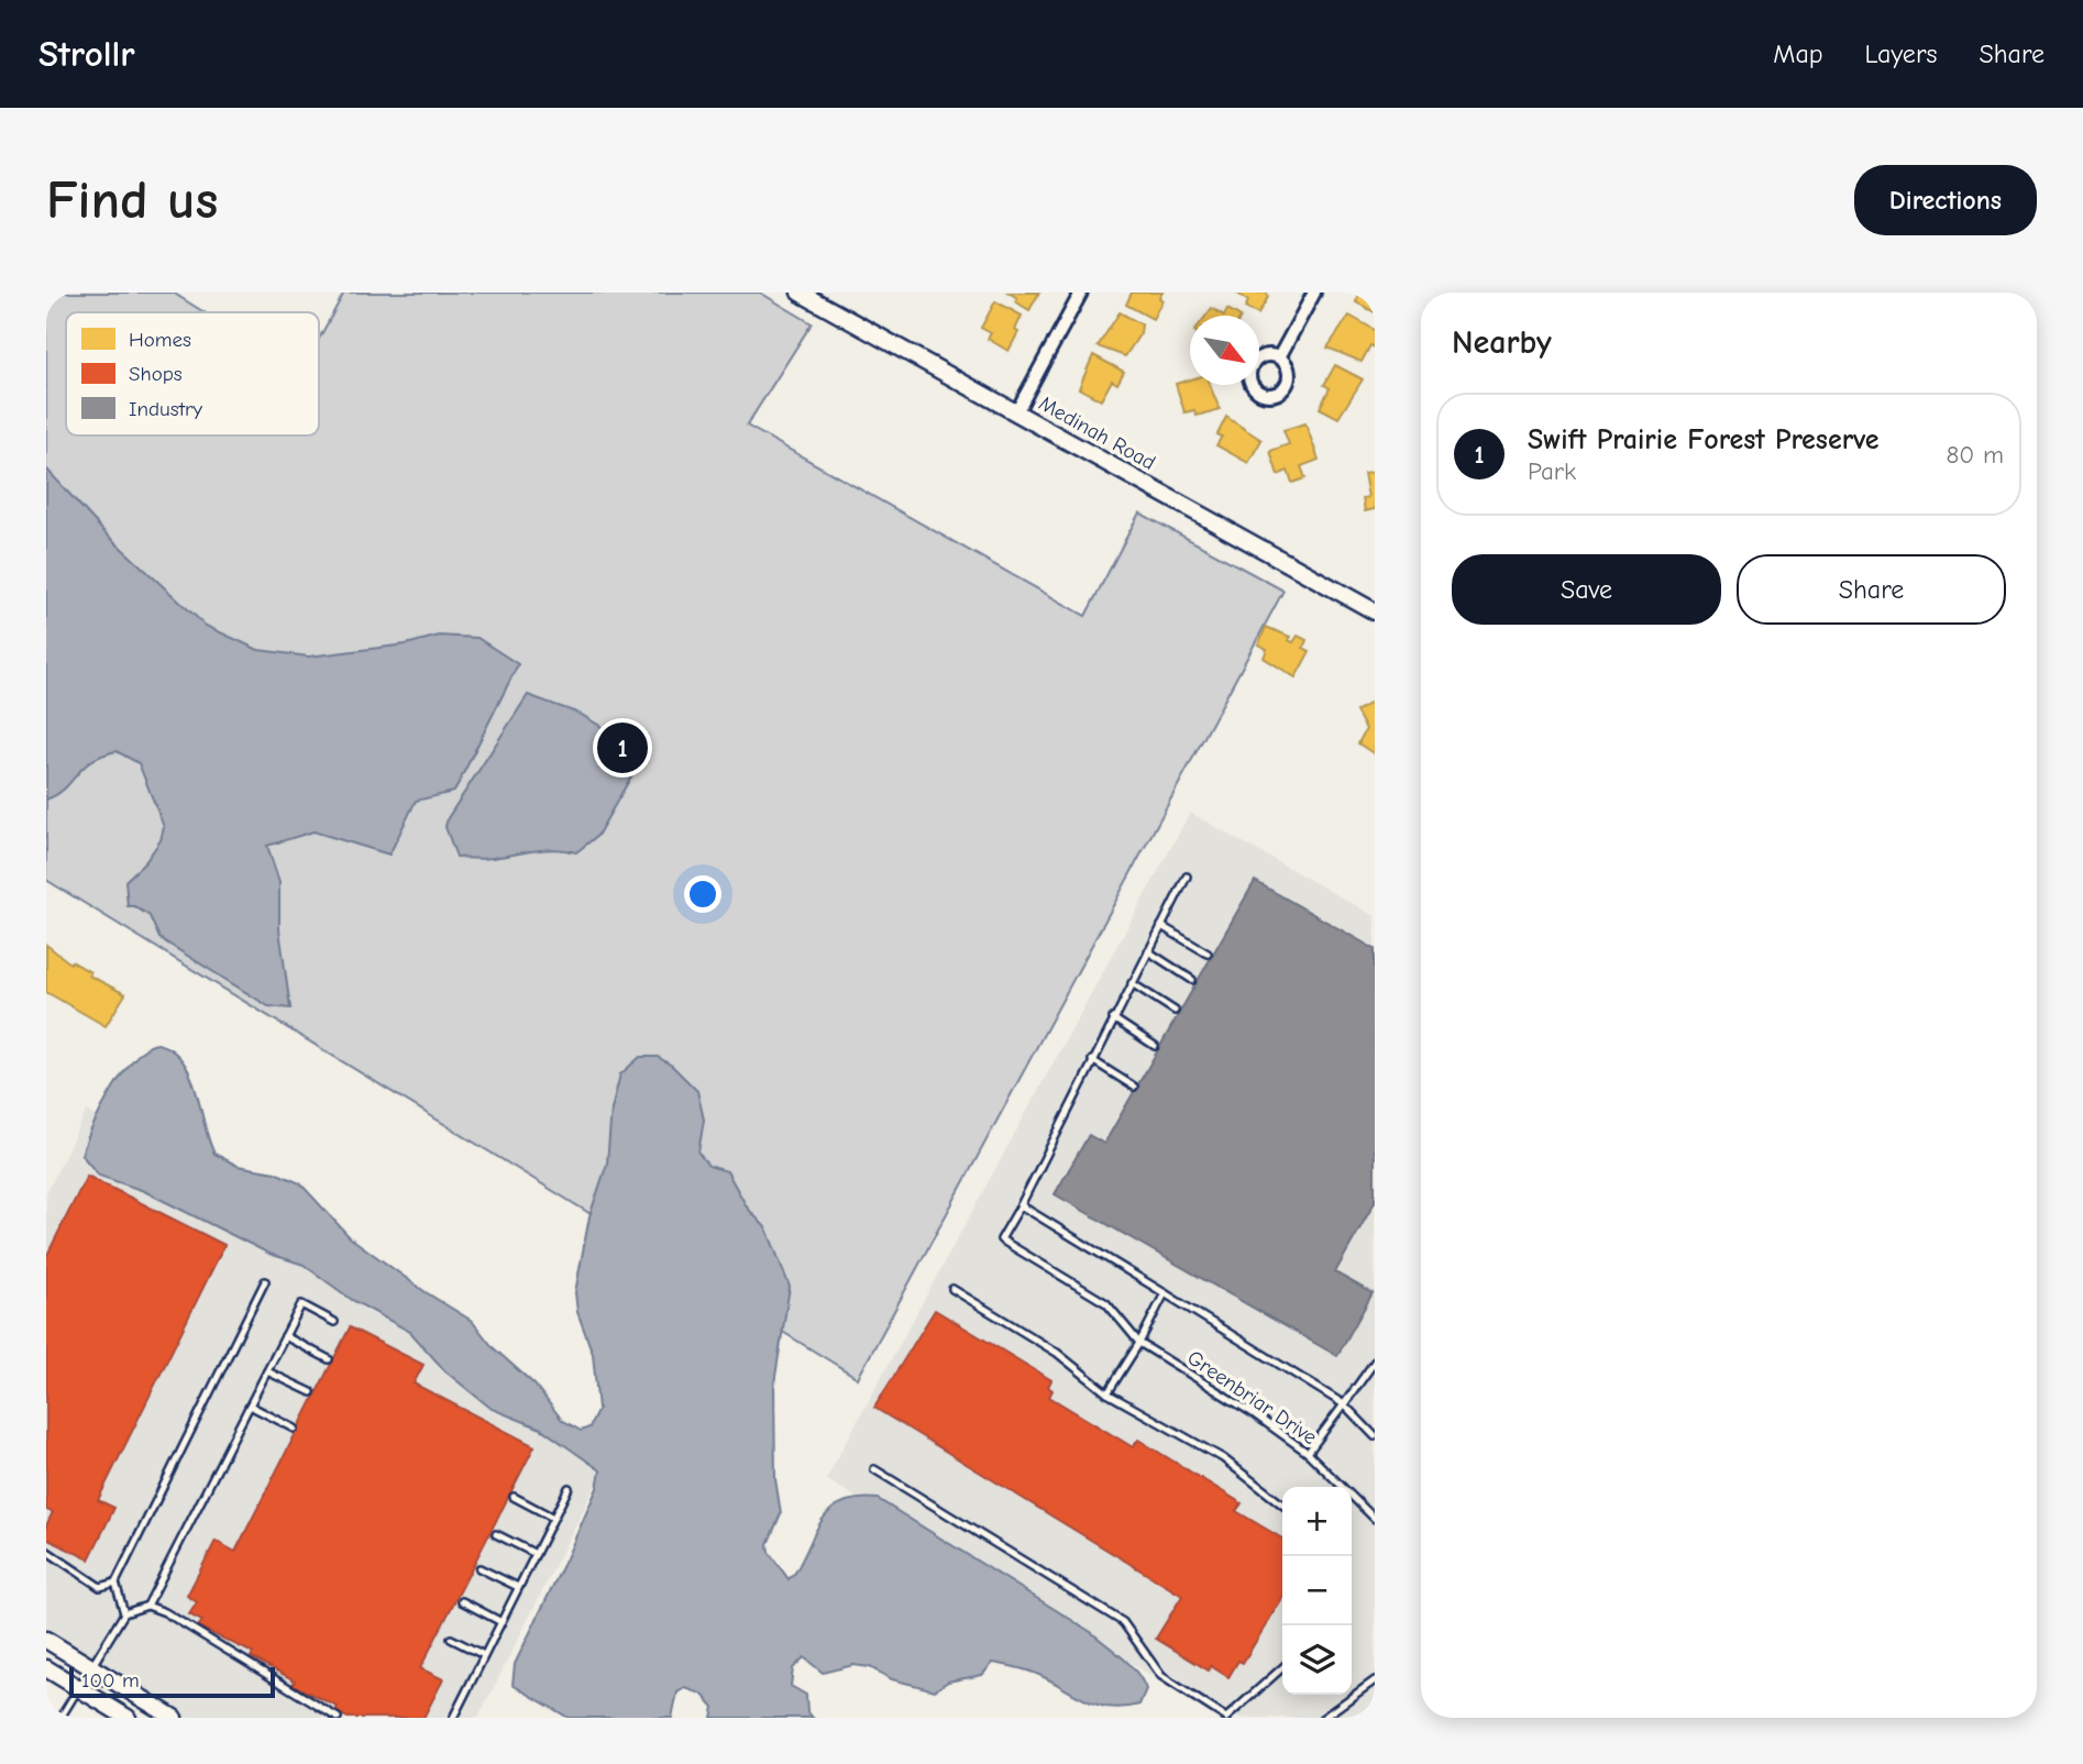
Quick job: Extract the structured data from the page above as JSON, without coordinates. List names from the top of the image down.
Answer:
{
  "streets": {
    "street": ["Medinah Road"],
    "lane": ["Greenbriar Drive"]
  },
  "legend": ["Homes", "Shops", "Industry"],
  "scale_bar": "100 m",
  "north": "bottom right",
  "page": {
    "header": "Strollr",
    "nav": ["Map", "Layers", "Share"],
    "buttons": [
      "Directions",
      ["Save", "Share"]
    ],
    "title": "Find us",
    "heading": "Nearby",
    "list": [
      {
        "mark": "1",
        "name": "Swift Prairie Forest Preserve",
        "note": "Park",
        "value": "80 m"
      }
    ],
    "pins": "1",
    "map_buttons": ["+", "−"],
    "scale": "100 m"
  }
}
